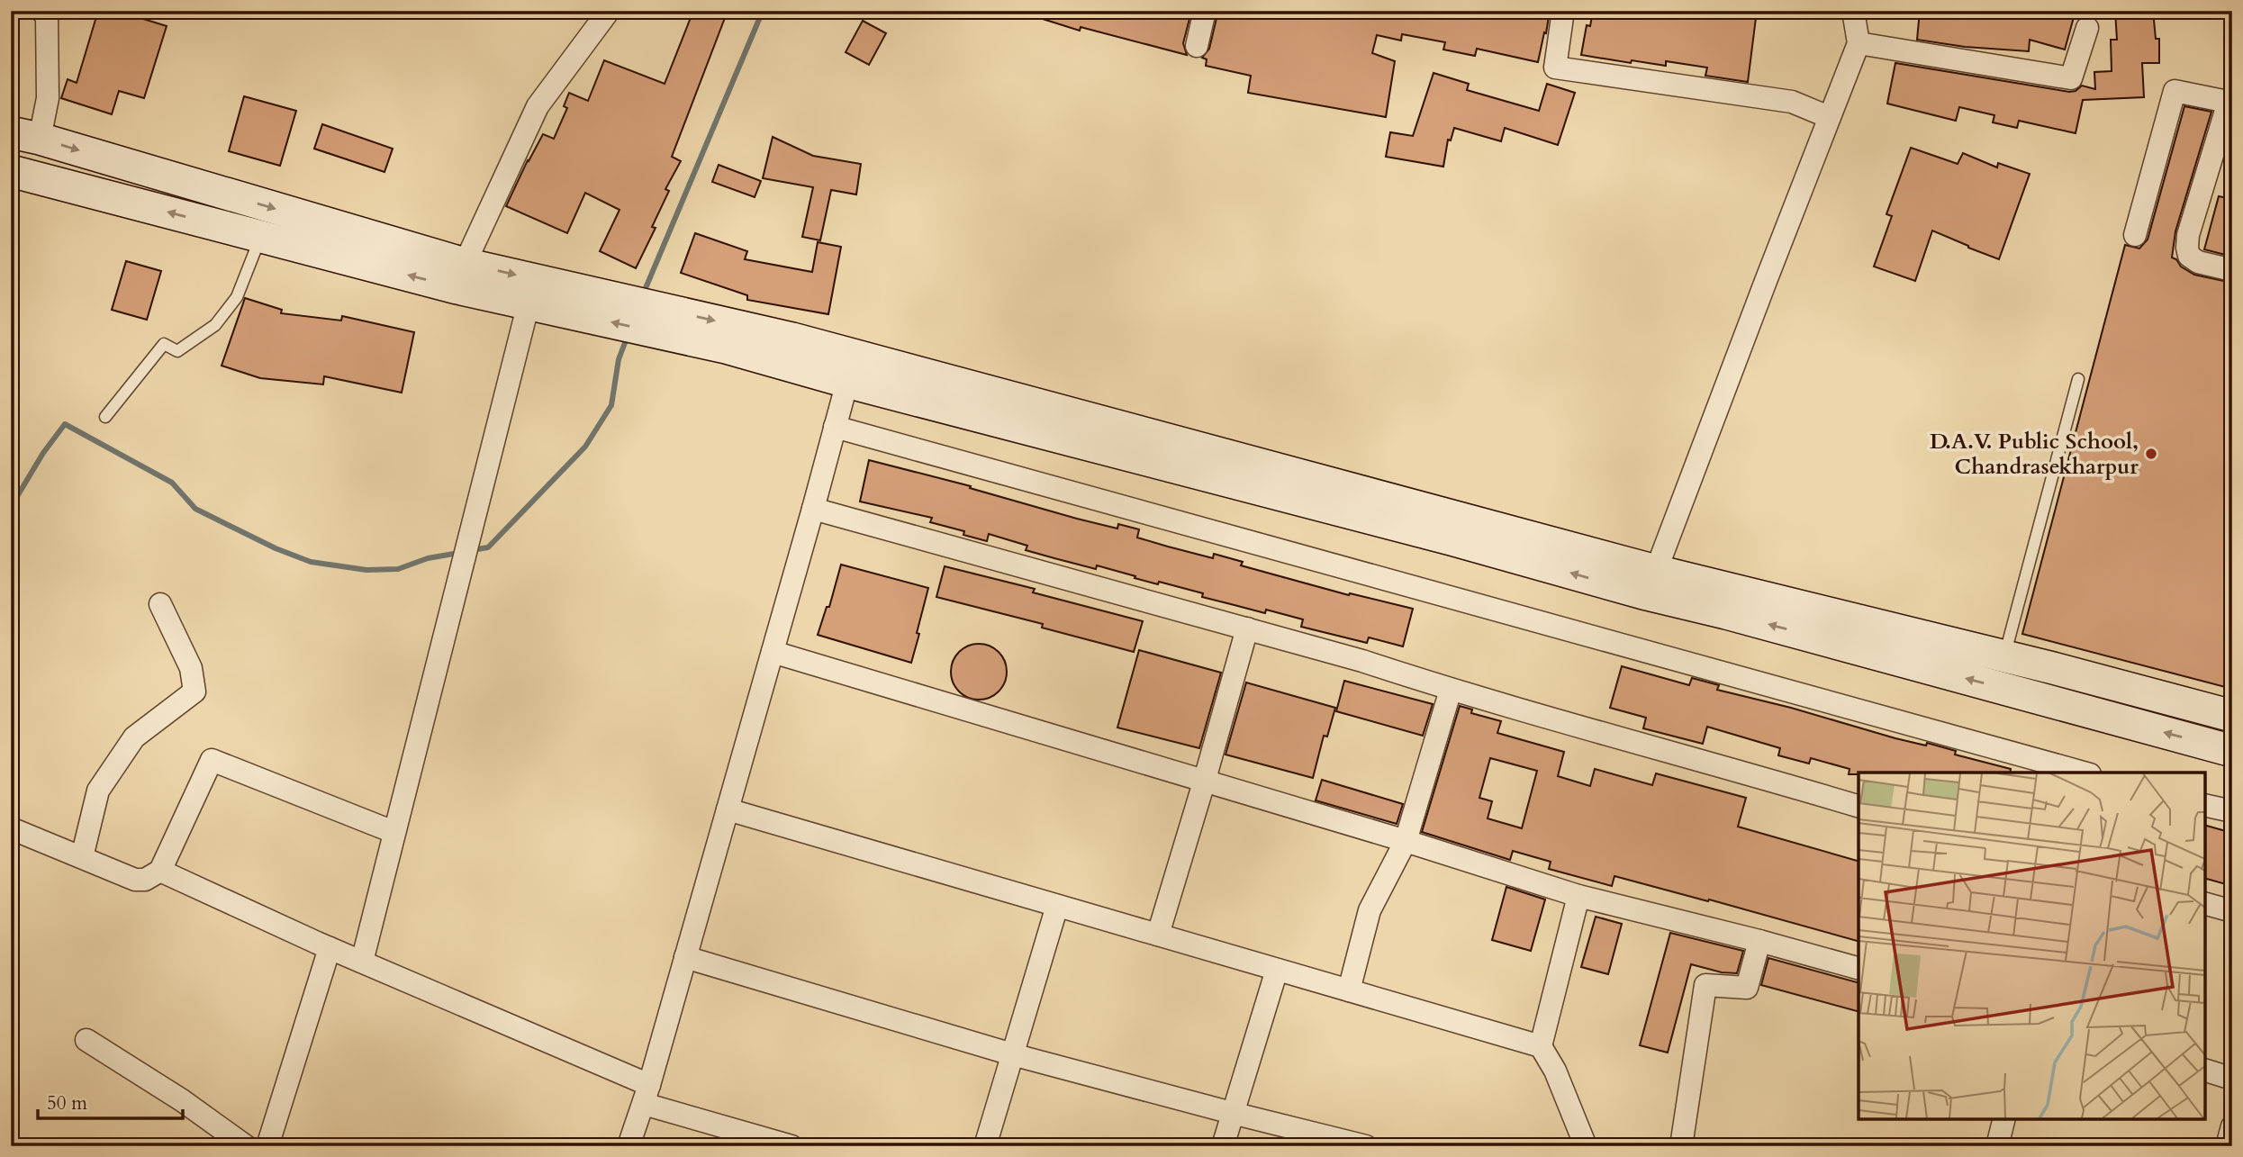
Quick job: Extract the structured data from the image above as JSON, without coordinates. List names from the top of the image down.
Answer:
{
  "places": ["D.A.V. Public School, Chandrasekharpur"],
  "scale_bar": "50 m"
}
